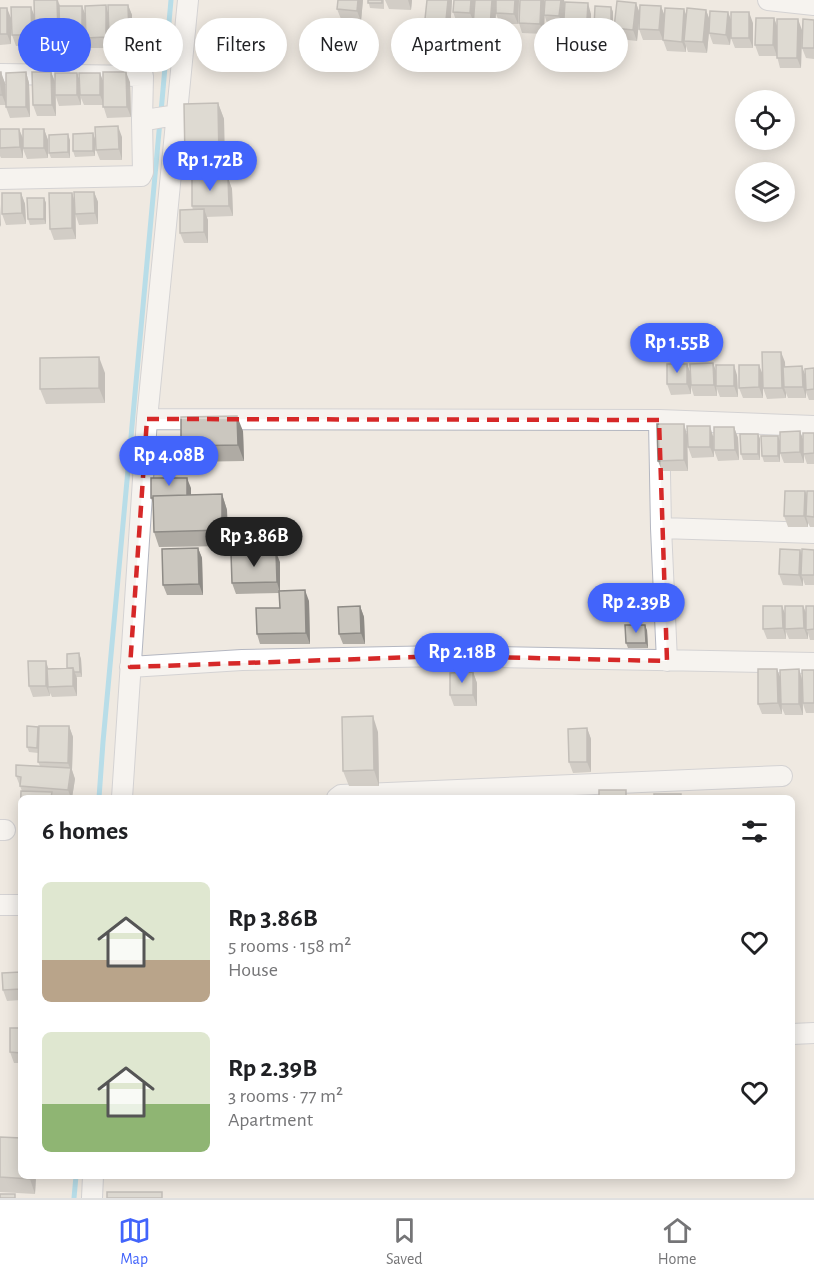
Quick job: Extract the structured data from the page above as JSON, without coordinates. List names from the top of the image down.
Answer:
{
  "page": {
    "chip": [
      "Buy",
      "Rent",
      "Filters",
      "New",
      "Apartment",
      "House"
    ],
    "price": [
      "Rp 1.72B",
      "Rp 1.55B",
      "Rp 4.08B",
      "Rp 3.86B",
      "Rp 2.39B",
      "Rp 2.18B"
    ],
    "heading": "6 homes",
    "list": [
      {
        "name": "Rp 3.86B",
        "note": "5 rooms · 158 m² · House"
      },
      {
        "name": "Rp 2.39B",
        "note": "3 rooms · 77 m² · Apartment"
      }
    ],
    "tabs": ["Map", "Saved", "Home"]
  }
}
